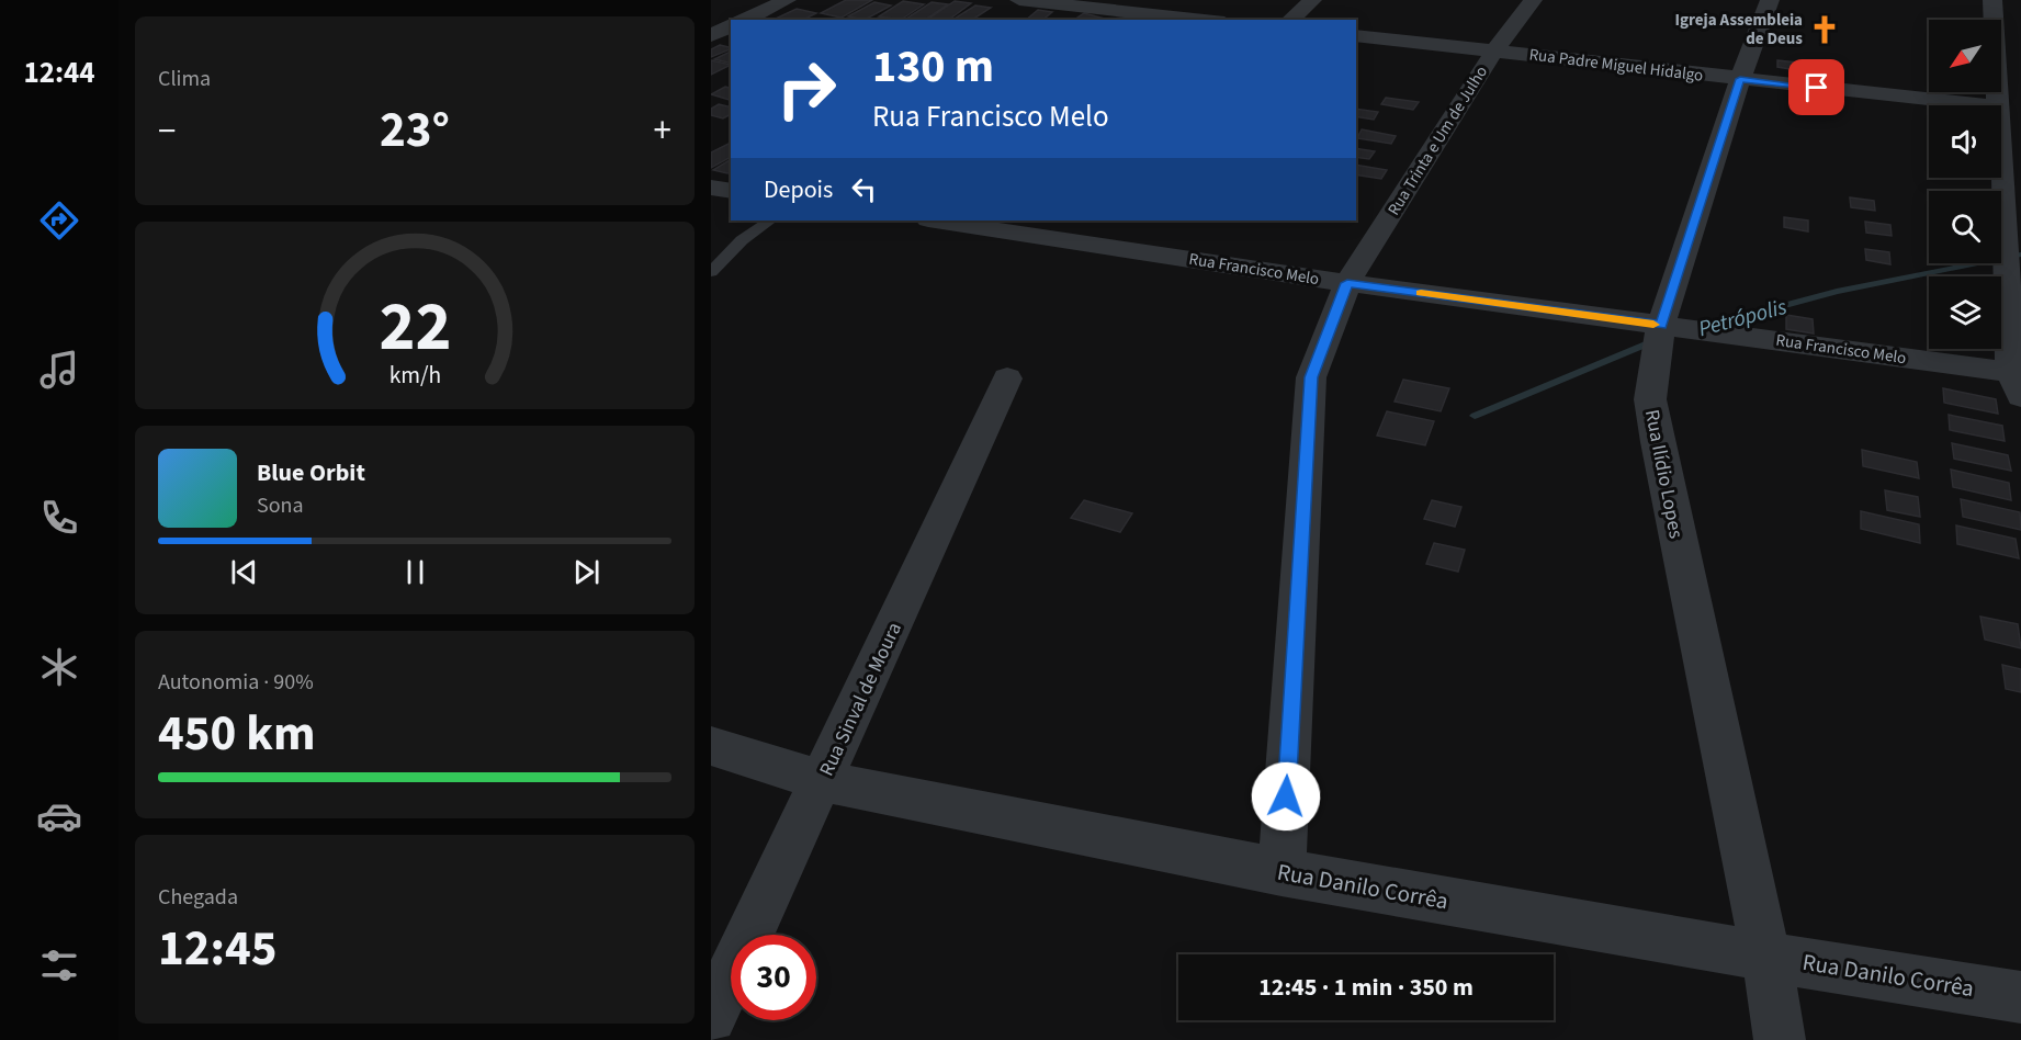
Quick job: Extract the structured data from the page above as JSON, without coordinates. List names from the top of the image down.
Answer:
{
  "streets": {
    "street": [
      "Rua Padre Miguel Hidalgo",
      "Rua Trinta e Um de Julho",
      "Rua Francisco Melo",
      "Rua Ilídio Lopes",
      "Rua Sinval de Moura",
      "Rua Danilo Corrêa"
    ]
  },
  "crossings": [
    ["Rua Padre Miguel Hidalgo", "Rua Trinta e Um de Julho"],
    ["Rua Padre Miguel Hidalgo", "Rua Ilídio Lopes"],
    ["Rua Trinta e Um de Julho", "Rua Francisco Melo"],
    ["Rua Trinta e Um de Julho", "Rua Danilo Corrêa"],
    ["Rua Francisco Melo", "Rua Ilídio Lopes"],
    ["Rua Ilídio Lopes", "Rua Danilo Corrêa"],
    ["Rua Sinval de Moura", "Rua Danilo Corrêa"]
  ],
  "water": ["Petrópolis"],
  "places": {
    "church": ["Igreja Assembleia de Deus"]
  },
  "north": "bottom left",
  "page": {
    "tabs": "12:44",
    "tile": [
      "Clima",
      ["Autonomia · 90%", "450 km"],
      ["Chegada", "12:45"]
    ],
    "turn": ["130 m", "Rua Francisco Melo"],
    "heat": ["−", "23°", "+"],
    "then": "Depois",
    "song": ["Blue Orbit", "Sona"],
    "limit": "30",
    "trip": "12:45 · 1 min · 350 m",
    "gauge": ["22", "km/h"]
  }
}
